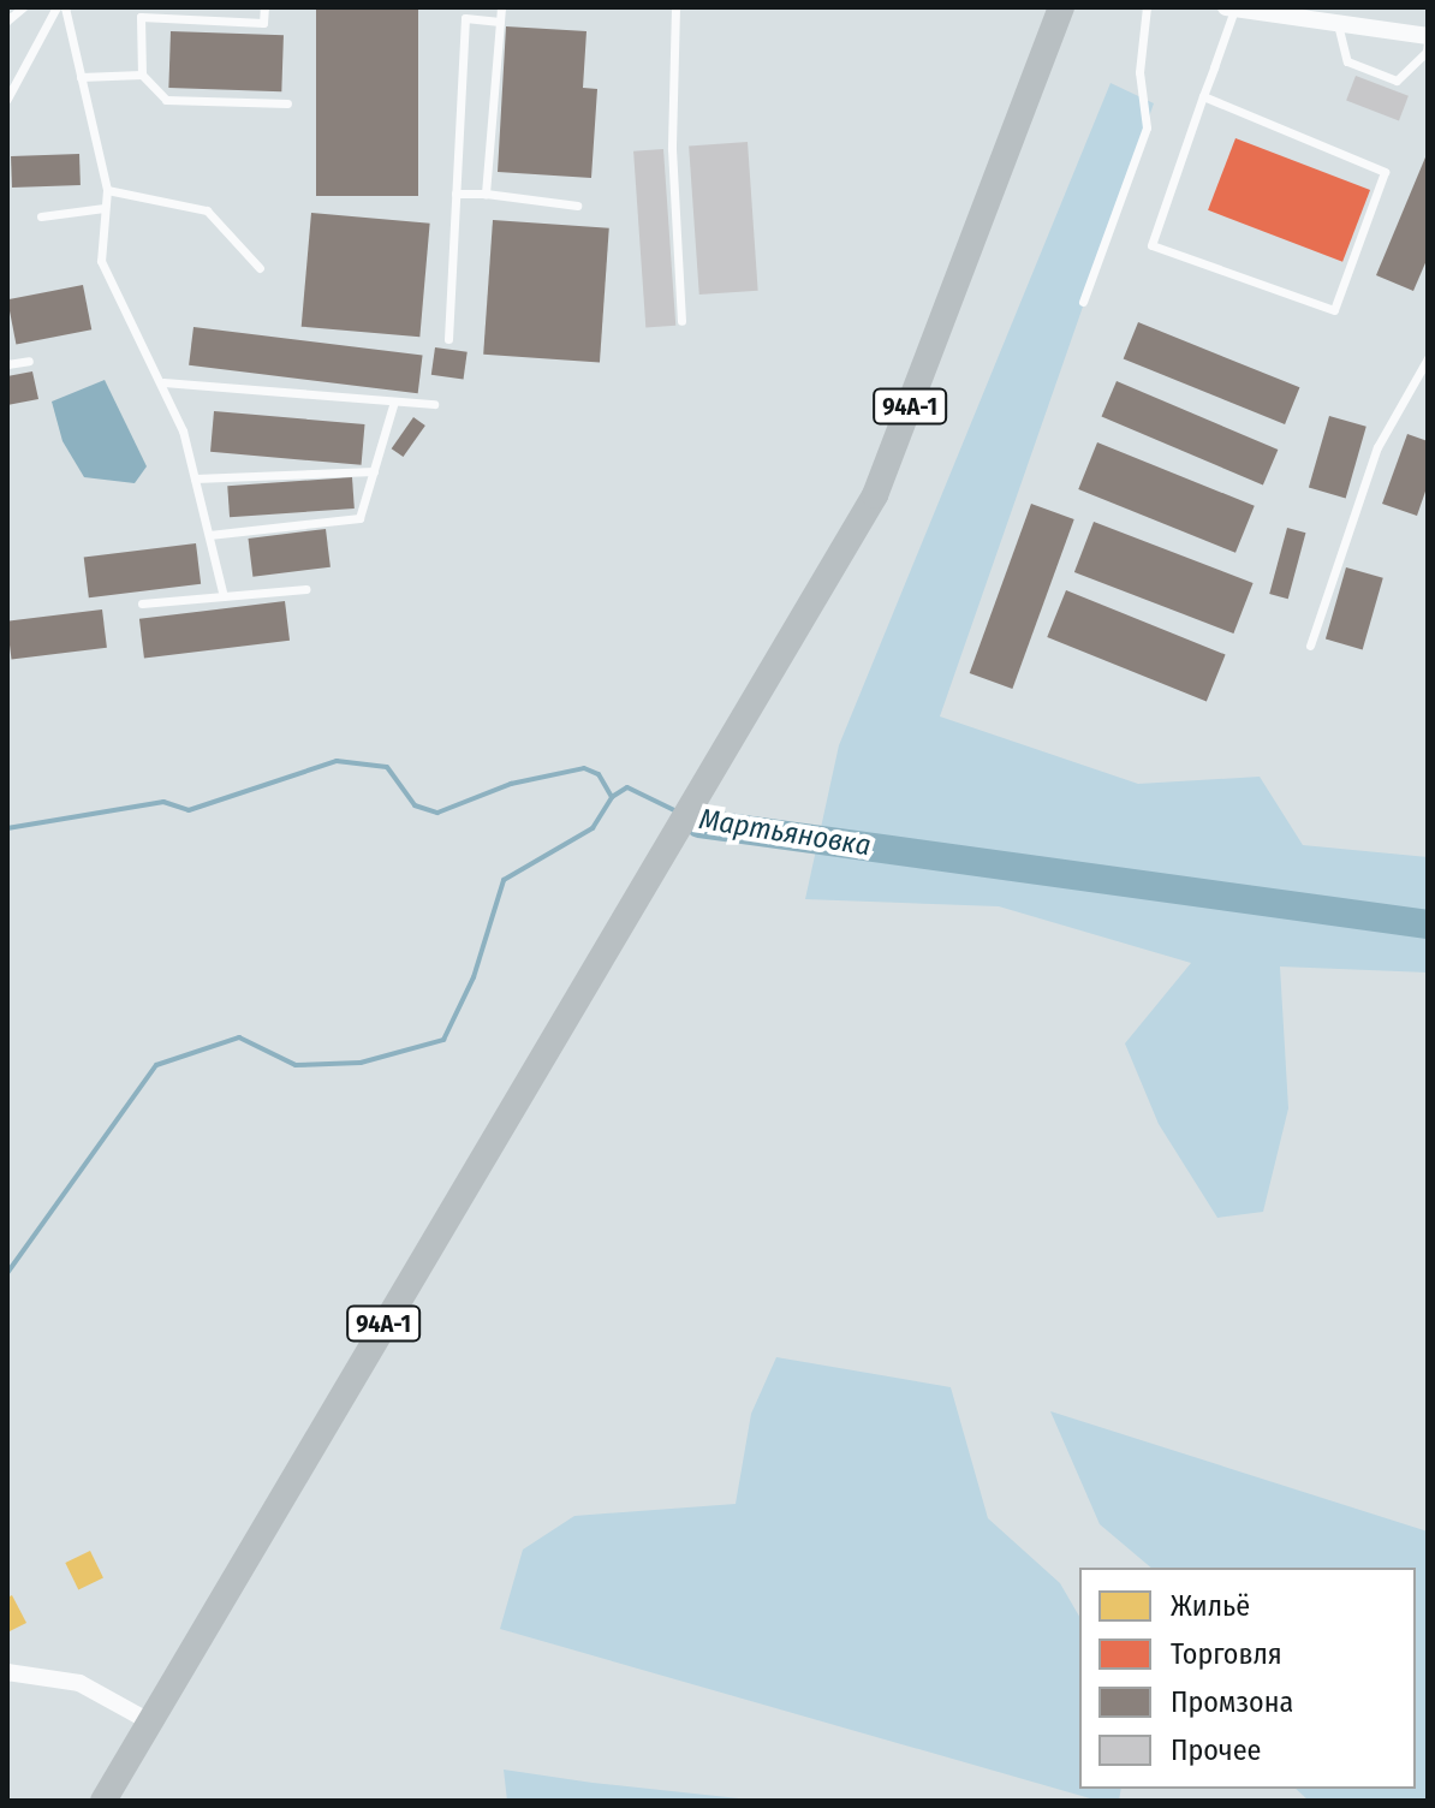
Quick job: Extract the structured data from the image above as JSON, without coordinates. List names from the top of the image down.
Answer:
{
  "streets": {
    "main road": ["94А-1"]
  },
  "water": ["Мартьяновка"],
  "legend": [
    "Жильё",
    "Торговля",
    "Промзона",
    "Прочее"
  ]
}
